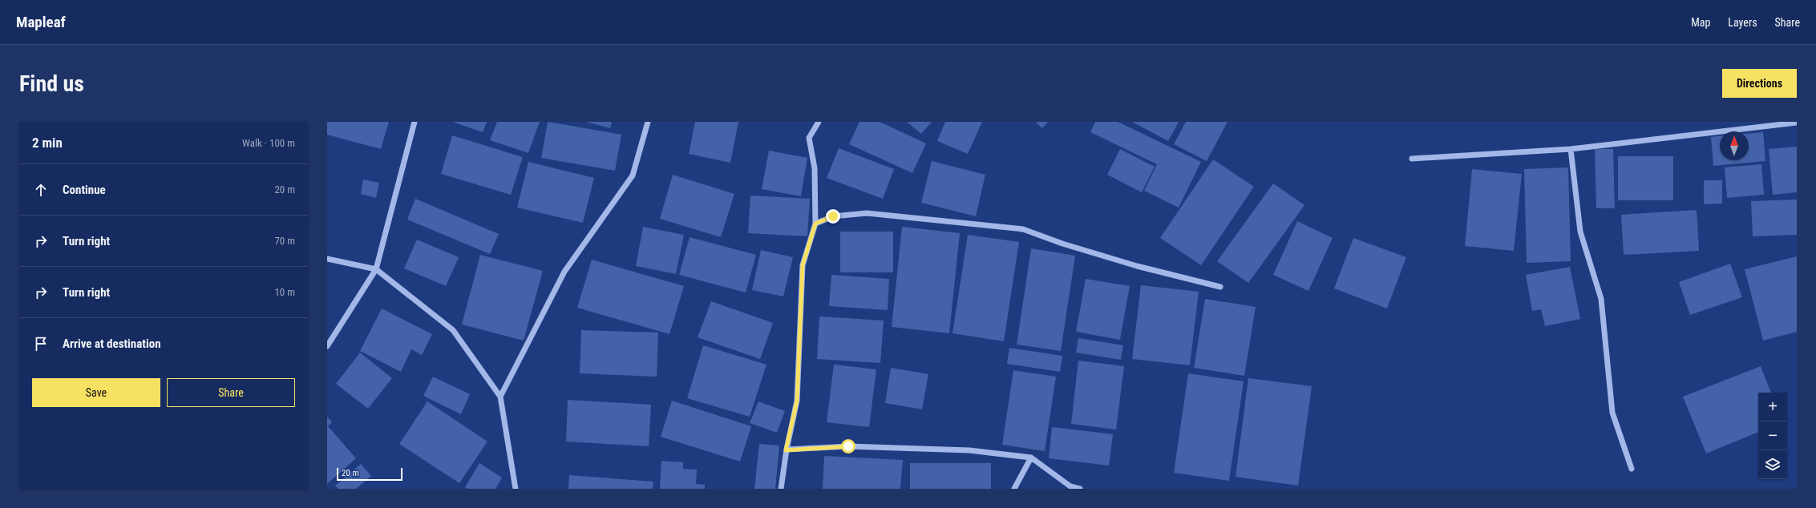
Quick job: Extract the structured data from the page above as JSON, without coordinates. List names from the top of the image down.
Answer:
{
  "scale_bar": "20 m",
  "north": "top",
  "page": {
    "header": "Mapleaf",
    "nav": ["Map", "Layers", "Share"],
    "buttons": [
      "Directions",
      ["Save", "Share"]
    ],
    "title": "Find us",
    "heading": ["2 min", "Walk · 100 m"],
    "list": [
      ["Continue", "20 m"],
      ["Turn right", "70 m"],
      ["Turn right", "10 m"],
      "Arrive at destination"
    ],
    "map_buttons": ["+", "−"],
    "scale": "20 m"
  }
}
